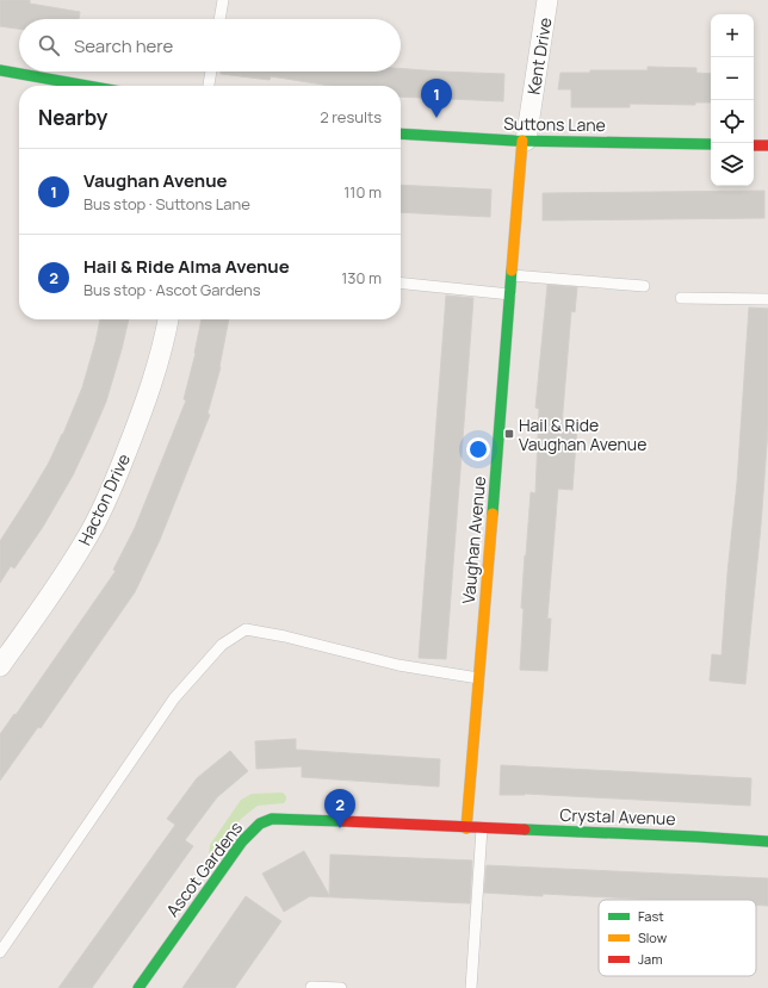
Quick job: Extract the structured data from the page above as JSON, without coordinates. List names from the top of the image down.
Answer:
{
  "streets": {
    "street": [
      "Kent Drive",
      "Suttons Lane",
      "Hacton Drive",
      "Vaughan Avenue",
      "Crystal Avenue",
      "Ascot Gardens"
    ]
  },
  "crossings": [
    ["Kent Drive", "Suttons Lane"],
    ["Kent Drive", "Vaughan Avenue"],
    ["Suttons Lane", "Vaughan Avenue"],
    ["Vaughan Avenue", "Crystal Avenue"],
    ["Vaughan Avenue", "Ascot Gardens"],
    ["Crystal Avenue", "Ascot Gardens"]
  ],
  "places": {
    "transit": ["Hail & Ride Vaughan Avenue"]
  },
  "legend": ["Fast", "Slow", "Jam"],
  "page": {
    "map_buttons": ["+", "−"],
    "search": "Search here",
    "pins": ["1", "2"],
    "heading": ["Nearby", "2 results"],
    "list": [
      {
        "mark": "1",
        "name": "Vaughan Avenue",
        "note": "Bus stop · Suttons Lane",
        "value": "110 m"
      },
      {
        "mark": "2",
        "name": "Hail & Ride Alma Avenue",
        "note": "Bus stop · Ascot Gardens",
        "value": "130 m"
      }
    ]
  }
}
